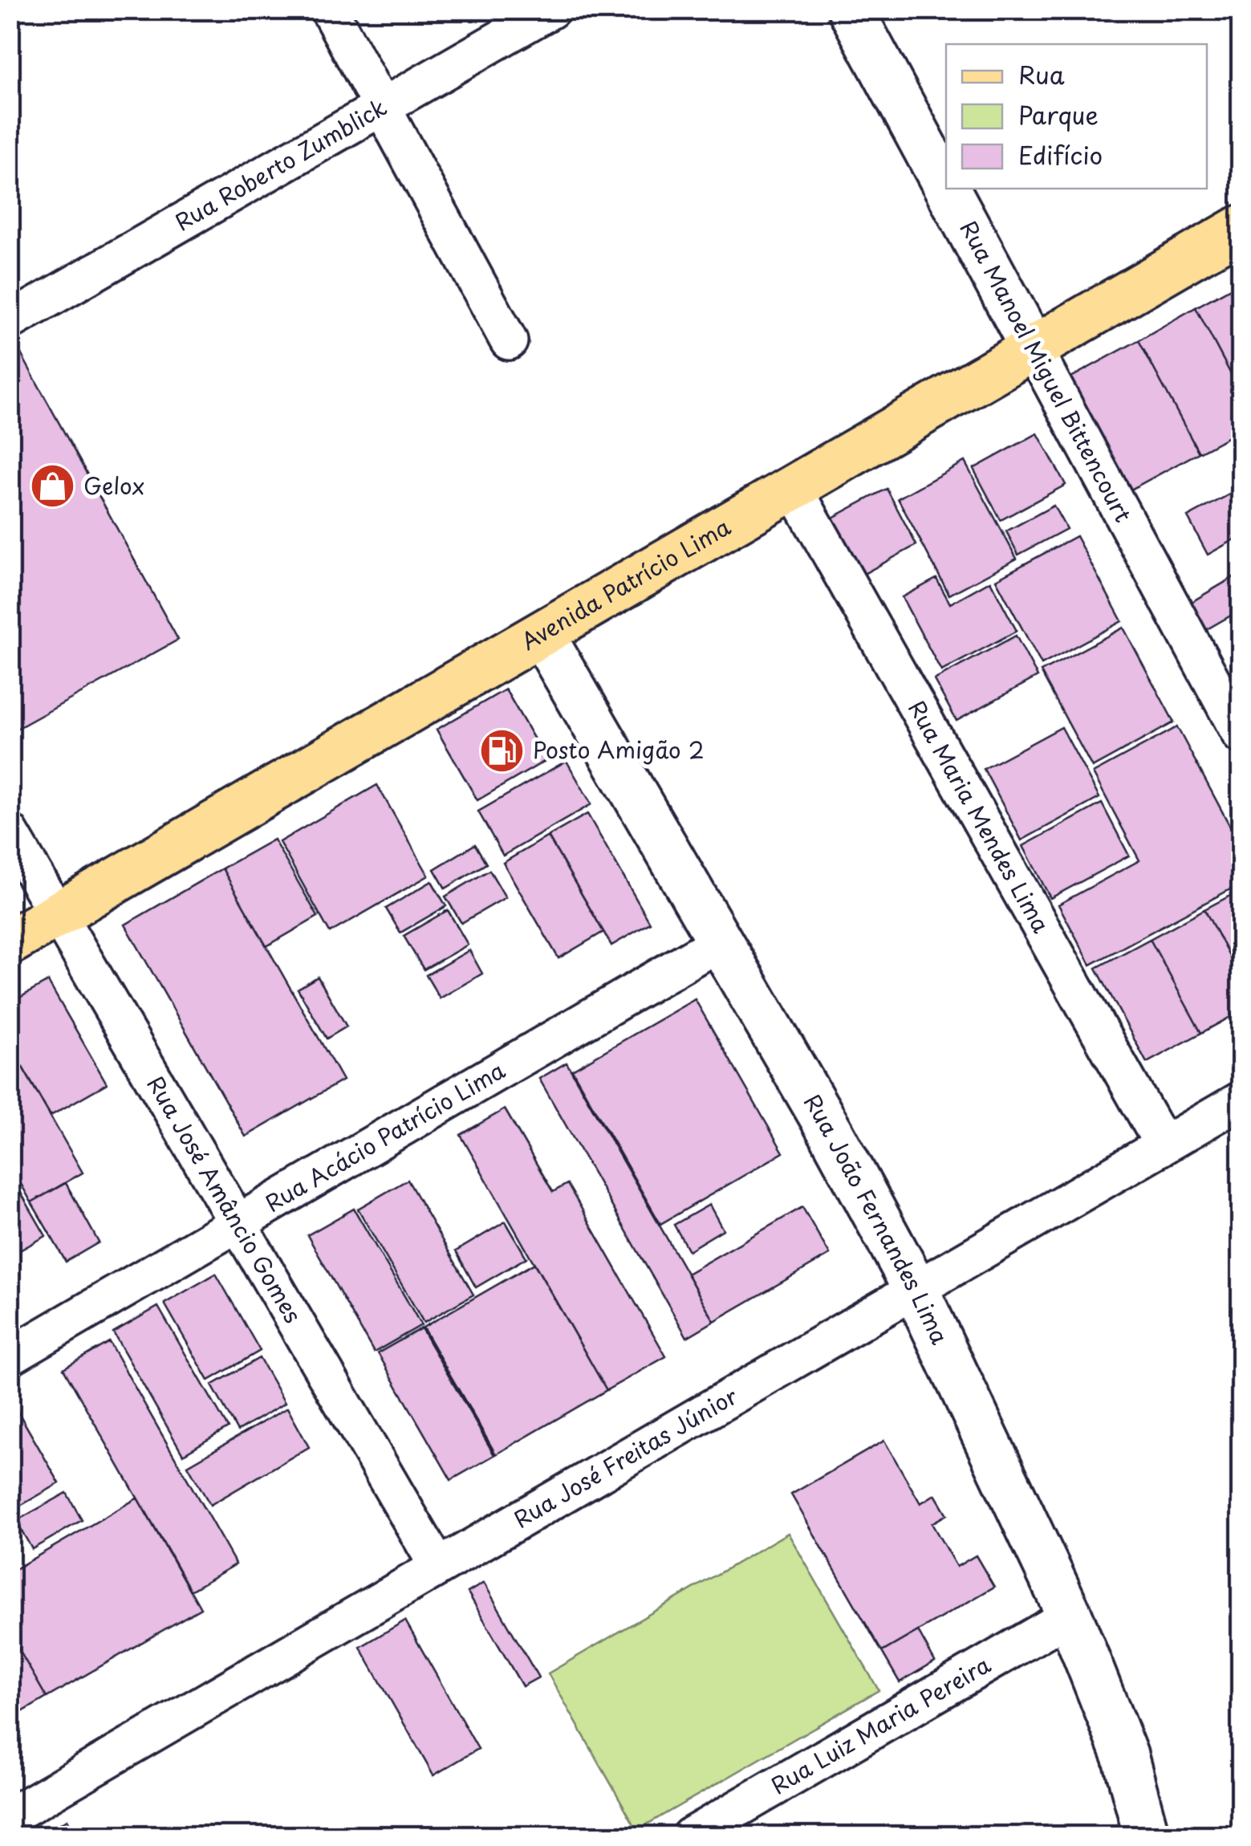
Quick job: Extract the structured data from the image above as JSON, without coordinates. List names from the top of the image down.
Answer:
{
  "streets": {
    "main road": ["Avenida Patrício Lima"],
    "street": [
      "Rua Roberto Zumblick",
      "Rua Manoel Miguel Bittencourt",
      "Rua Maria Mendes Lima",
      "Rua Acácio Patrício Lima",
      "Rua José Amâncio Gomes",
      "Rua João Fernandes Lima",
      "Rua José Freitas Júnior",
      "Rua Luiz Maria Pereira"
    ]
  },
  "crossings": [
    ["Rua Manoel Miguel Bittencourt", "Avenida Patrício Lima"],
    ["Avenida Patrício Lima", "Rua Maria Mendes Lima"],
    ["Avenida Patrício Lima", "Rua José Amâncio Gomes"],
    ["Avenida Patrício Lima", "Rua João Fernandes Lima"],
    ["Rua Maria Mendes Lima", "Rua José Freitas Júnior"],
    ["Rua Acácio Patrício Lima", "Rua José Amâncio Gomes"],
    ["Rua Acácio Patrício Lima", "Rua João Fernandes Lima"],
    ["Rua José Amâncio Gomes", "Rua José Freitas Júnior"],
    ["Rua João Fernandes Lima", "Rua José Freitas Júnior"],
    ["Rua João Fernandes Lima", "Rua Luiz Maria Pereira"]
  ],
  "places": {
    "shop": ["Gelox"],
    "fuel station": ["Posto Amigão 2"]
  },
  "legend": ["Rua", "Parque", "Edifício"]
}
